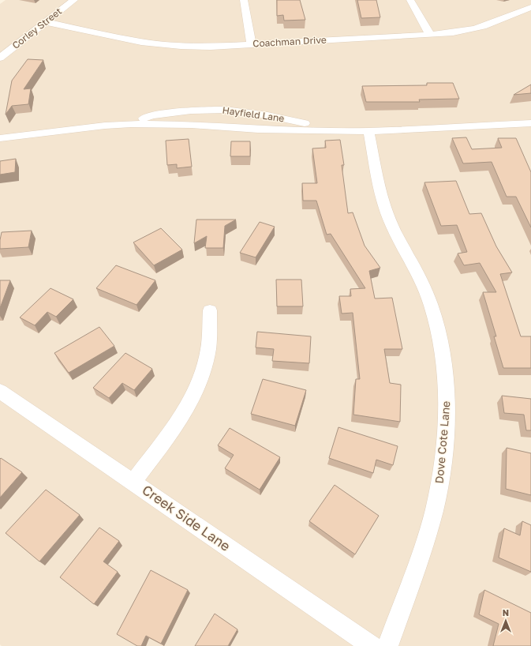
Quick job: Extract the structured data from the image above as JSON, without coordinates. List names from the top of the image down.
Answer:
{
  "streets": {
    "street": [
      "Corley Street",
      "Coachman Drive",
      "Hayfield Lane",
      "Dove Cote Lane",
      "Creek Side Lane"
    ]
  },
  "crossings": [
    ["Corley Street", "Coachman Drive"],
    ["Hayfield Lane", "Dove Cote Lane"]
  ],
  "north": "top"
}
